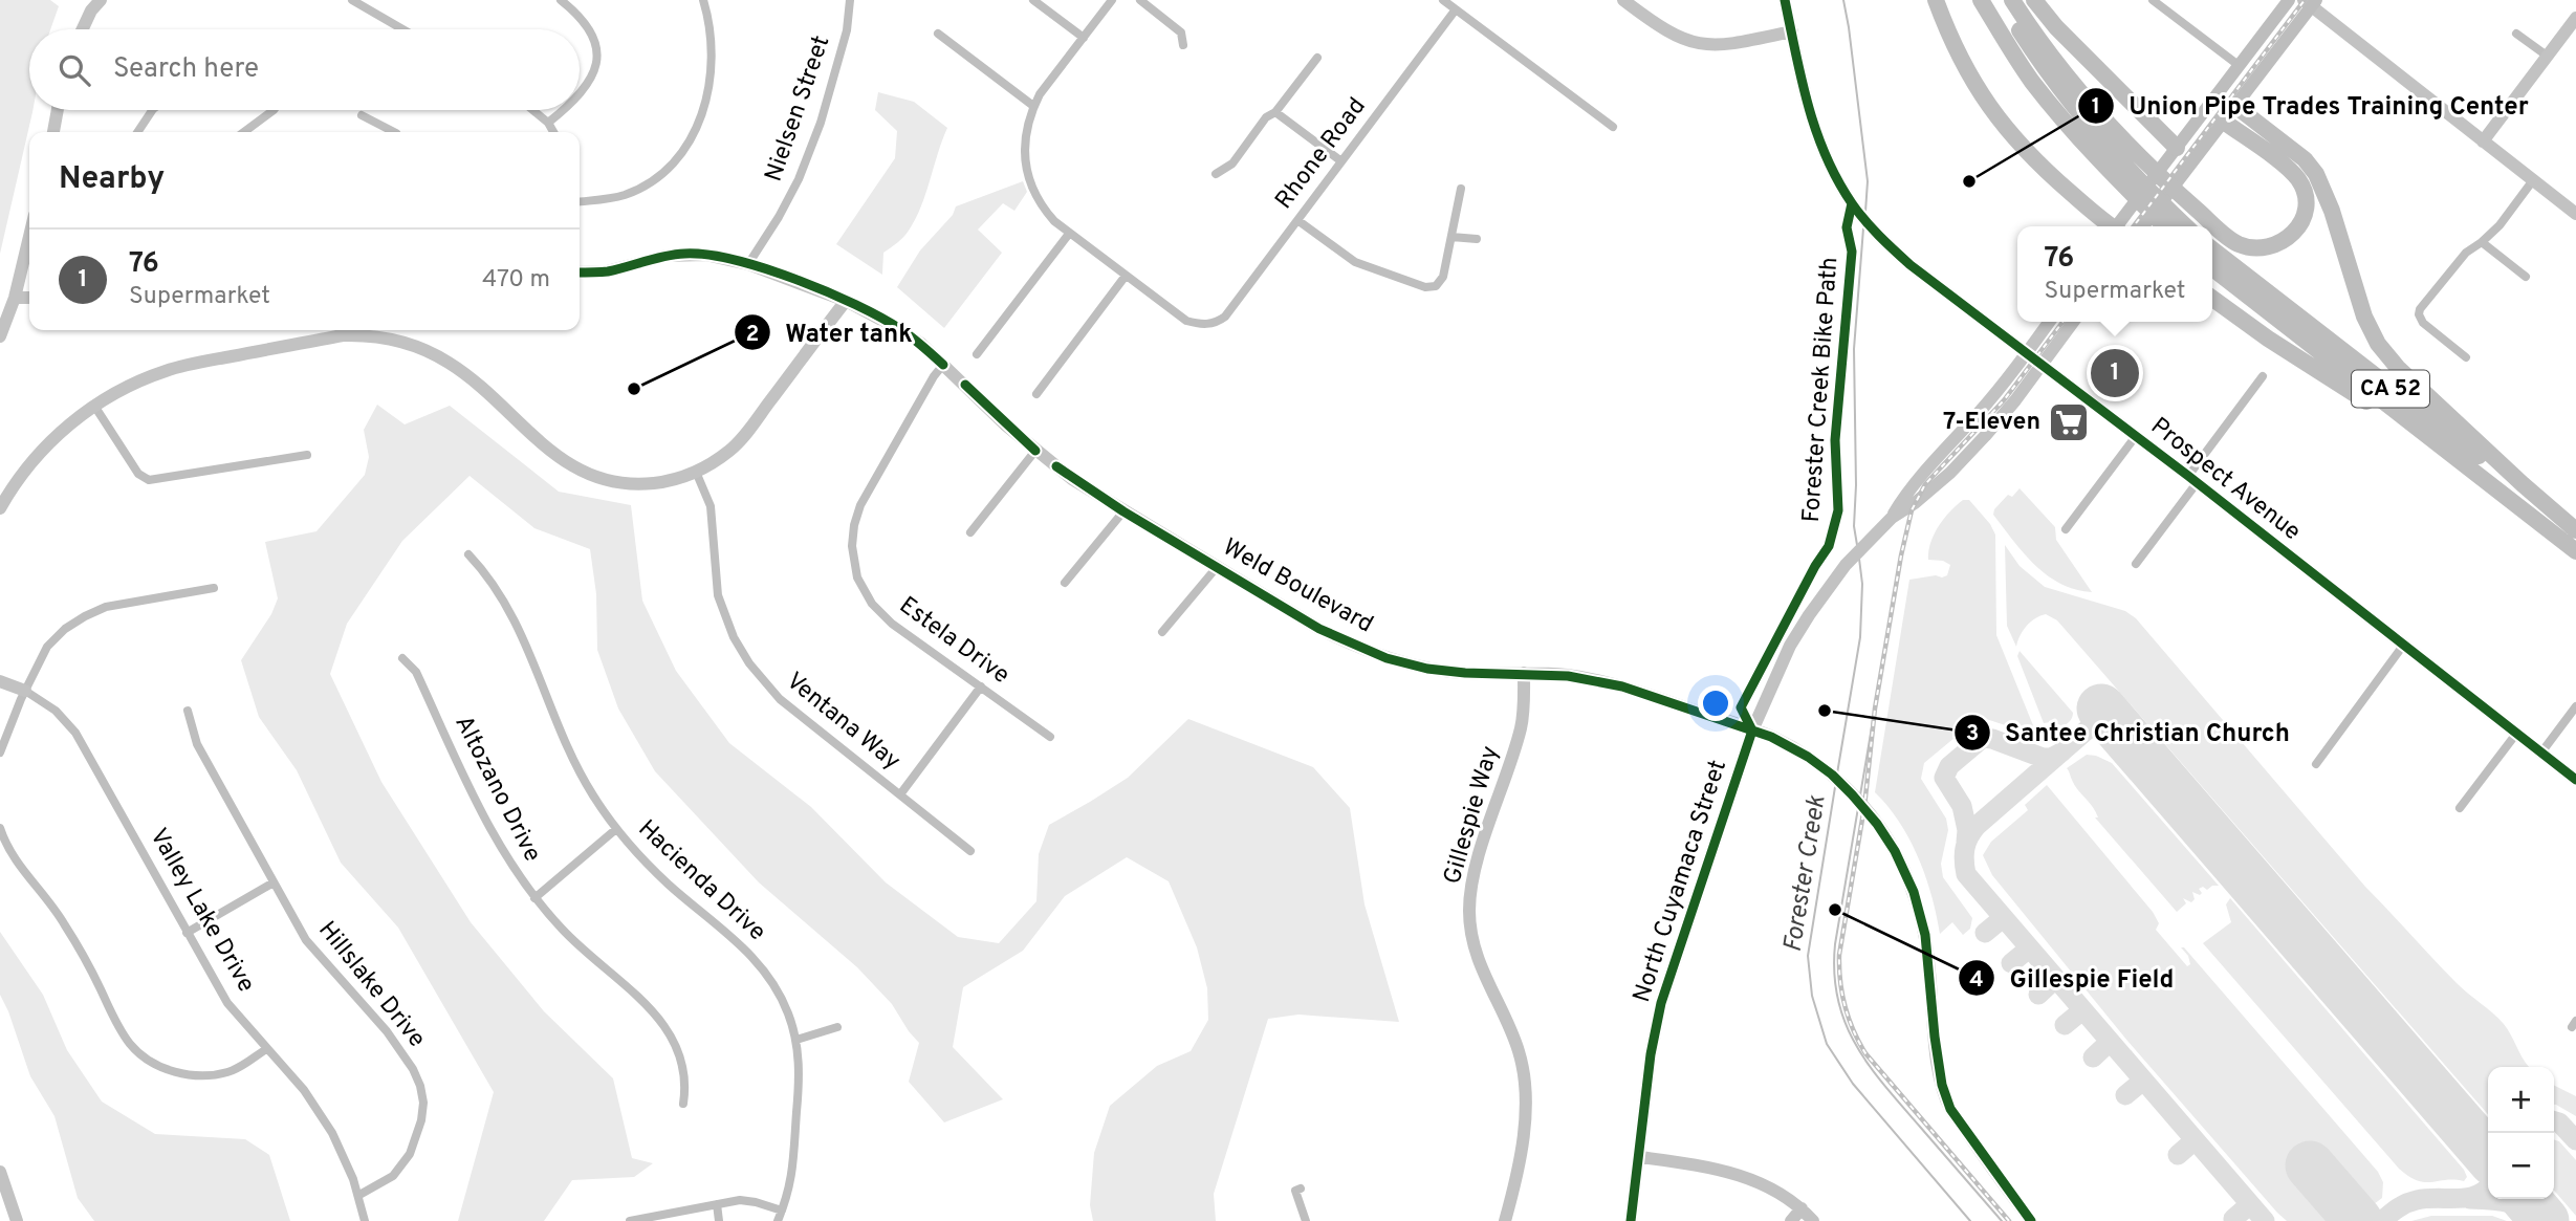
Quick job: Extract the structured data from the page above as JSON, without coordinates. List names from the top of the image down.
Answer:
{
  "streets": {
    "highway": ["CA 52"],
    "main road": [
      "Prospect Avenue",
      "Weld Boulevard",
      "Gillespie Way",
      "North Cuyamaca Street",
      "Valley Lake Drive"
    ],
    "street": [
      "Nielsen Street",
      "Rhone Road",
      "Estela Drive",
      "Ventana Way",
      "Altozano Drive",
      "Hacienda Drive",
      "Hillslake Drive"
    ],
    "cycle path": ["Forester Creek Bike Path"]
  },
  "crossings": [
    ["Nielsen Street", "Weld Boulevard"],
    ["Prospect Avenue", "North Cuyamaca Street"],
    ["Weld Boulevard", "Estela Drive"],
    ["Weld Boulevard", "Gillespie Way"],
    ["Weld Boulevard", "North Cuyamaca Street"],
    ["Valley Lake Drive", "Hillslake Drive"]
  ],
  "water": ["Forester Creek"],
  "places": {
    "other": [
      "Union Pipe Trades Training Center",
      "Water tank",
      "Santee Christian Church",
      "Gillespie Field"
    ],
    "supermarket": ["7-Eleven"]
  },
  "page": {
    "search": "Search here",
    "heading": "Nearby",
    "popup": ["76", "Supermarket"],
    "list": [
      {
        "mark": "1",
        "name": "76",
        "note": "Supermarket",
        "value": "470 m"
      }
    ],
    "pins": "1",
    "map_buttons": ["+", "−"]
  }
}
